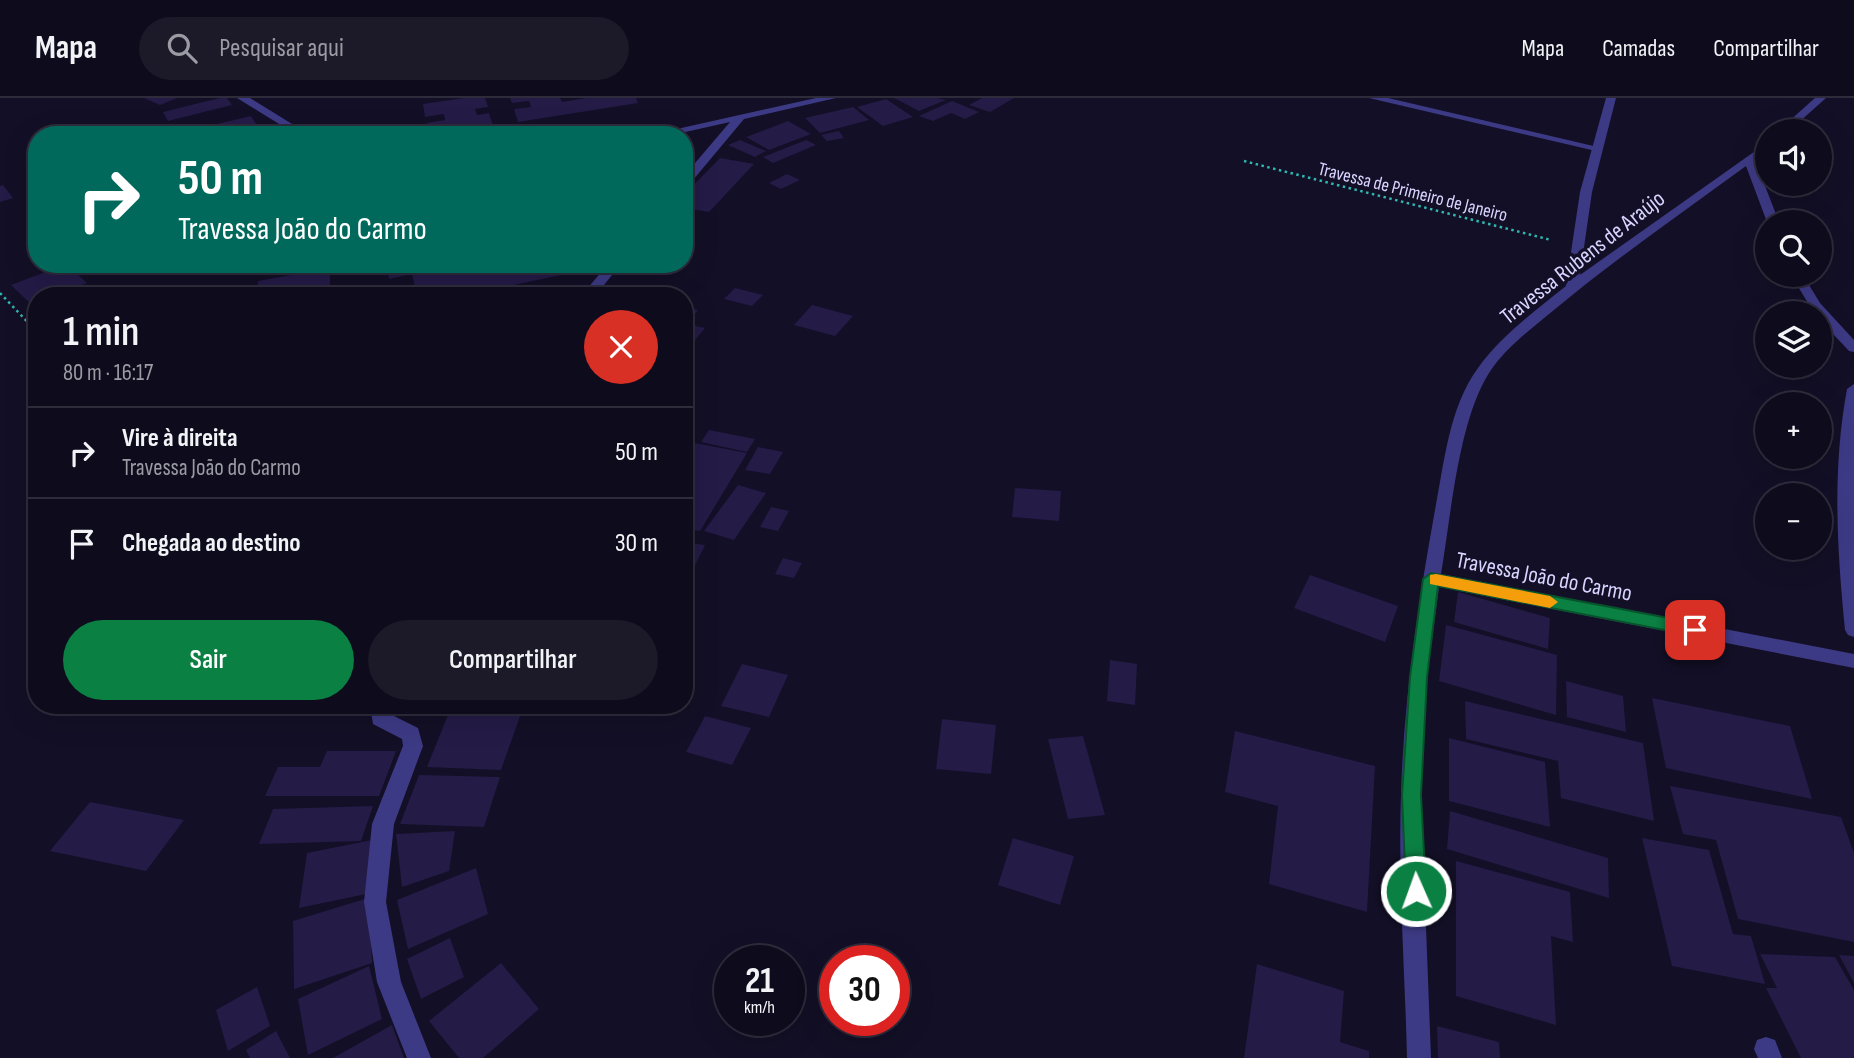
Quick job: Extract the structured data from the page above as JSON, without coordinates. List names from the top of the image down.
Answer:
{
  "streets": {
    "street": ["Travessa Rubens de Araújo", "Travessa João do Carmo"],
    "path": ["Travessa de Primeiro de Janeiro"]
  },
  "crossings": [
    ["Travessa Rubens de Araújo", "Travessa João do Carmo"]
  ],
  "page": {
    "header": "Mapa",
    "search": "Pesquisar aqui",
    "nav": ["Mapa", "Camadas", "Compartilhar"],
    "map_buttons": ["+", "−"],
    "turn": ["50 m", "Travessa João do Carmo"],
    "heading": ["1 min", "80 m · 16:17"],
    "list": [
      {
        "name": "Vire à direita",
        "note": "Travessa João do Carmo",
        "value": "50 m"
      },
      {
        "name": "Chegada ao destino",
        "value": "30 m"
      }
    ],
    "buttons": ["Sair", "Compartilhar"],
    "speed": "21 km/h",
    "limit": "30"
  }
}
